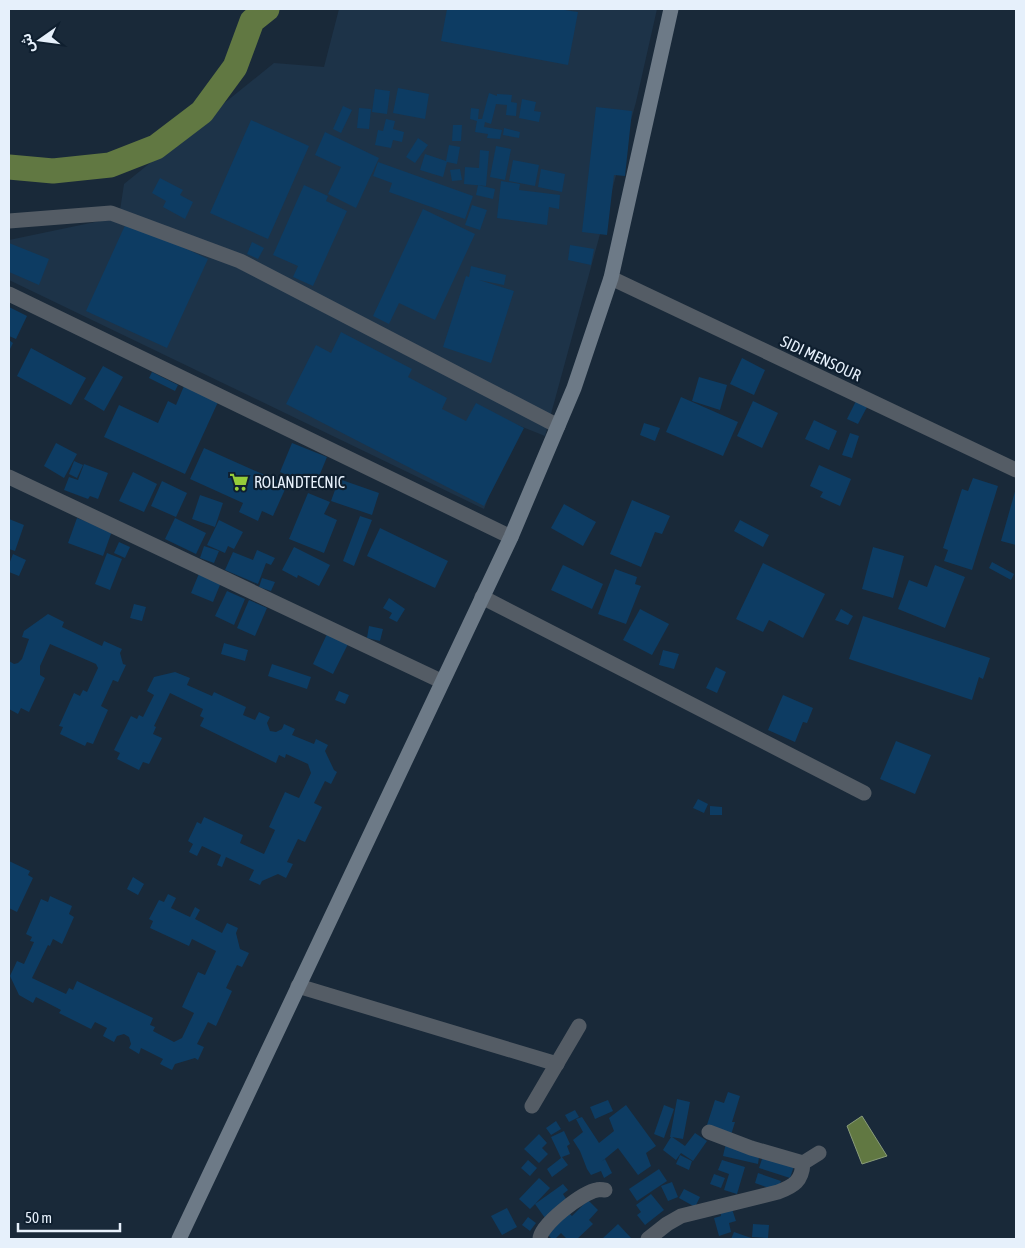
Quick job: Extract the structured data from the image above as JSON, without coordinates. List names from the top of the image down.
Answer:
{
  "streets": {
    "street": ["SIDI MENSOUR"]
  },
  "places": {
    "supermarket": ["ROLANDTECNIC"]
  },
  "scale_bar": "50 m",
  "north": "left"
}
